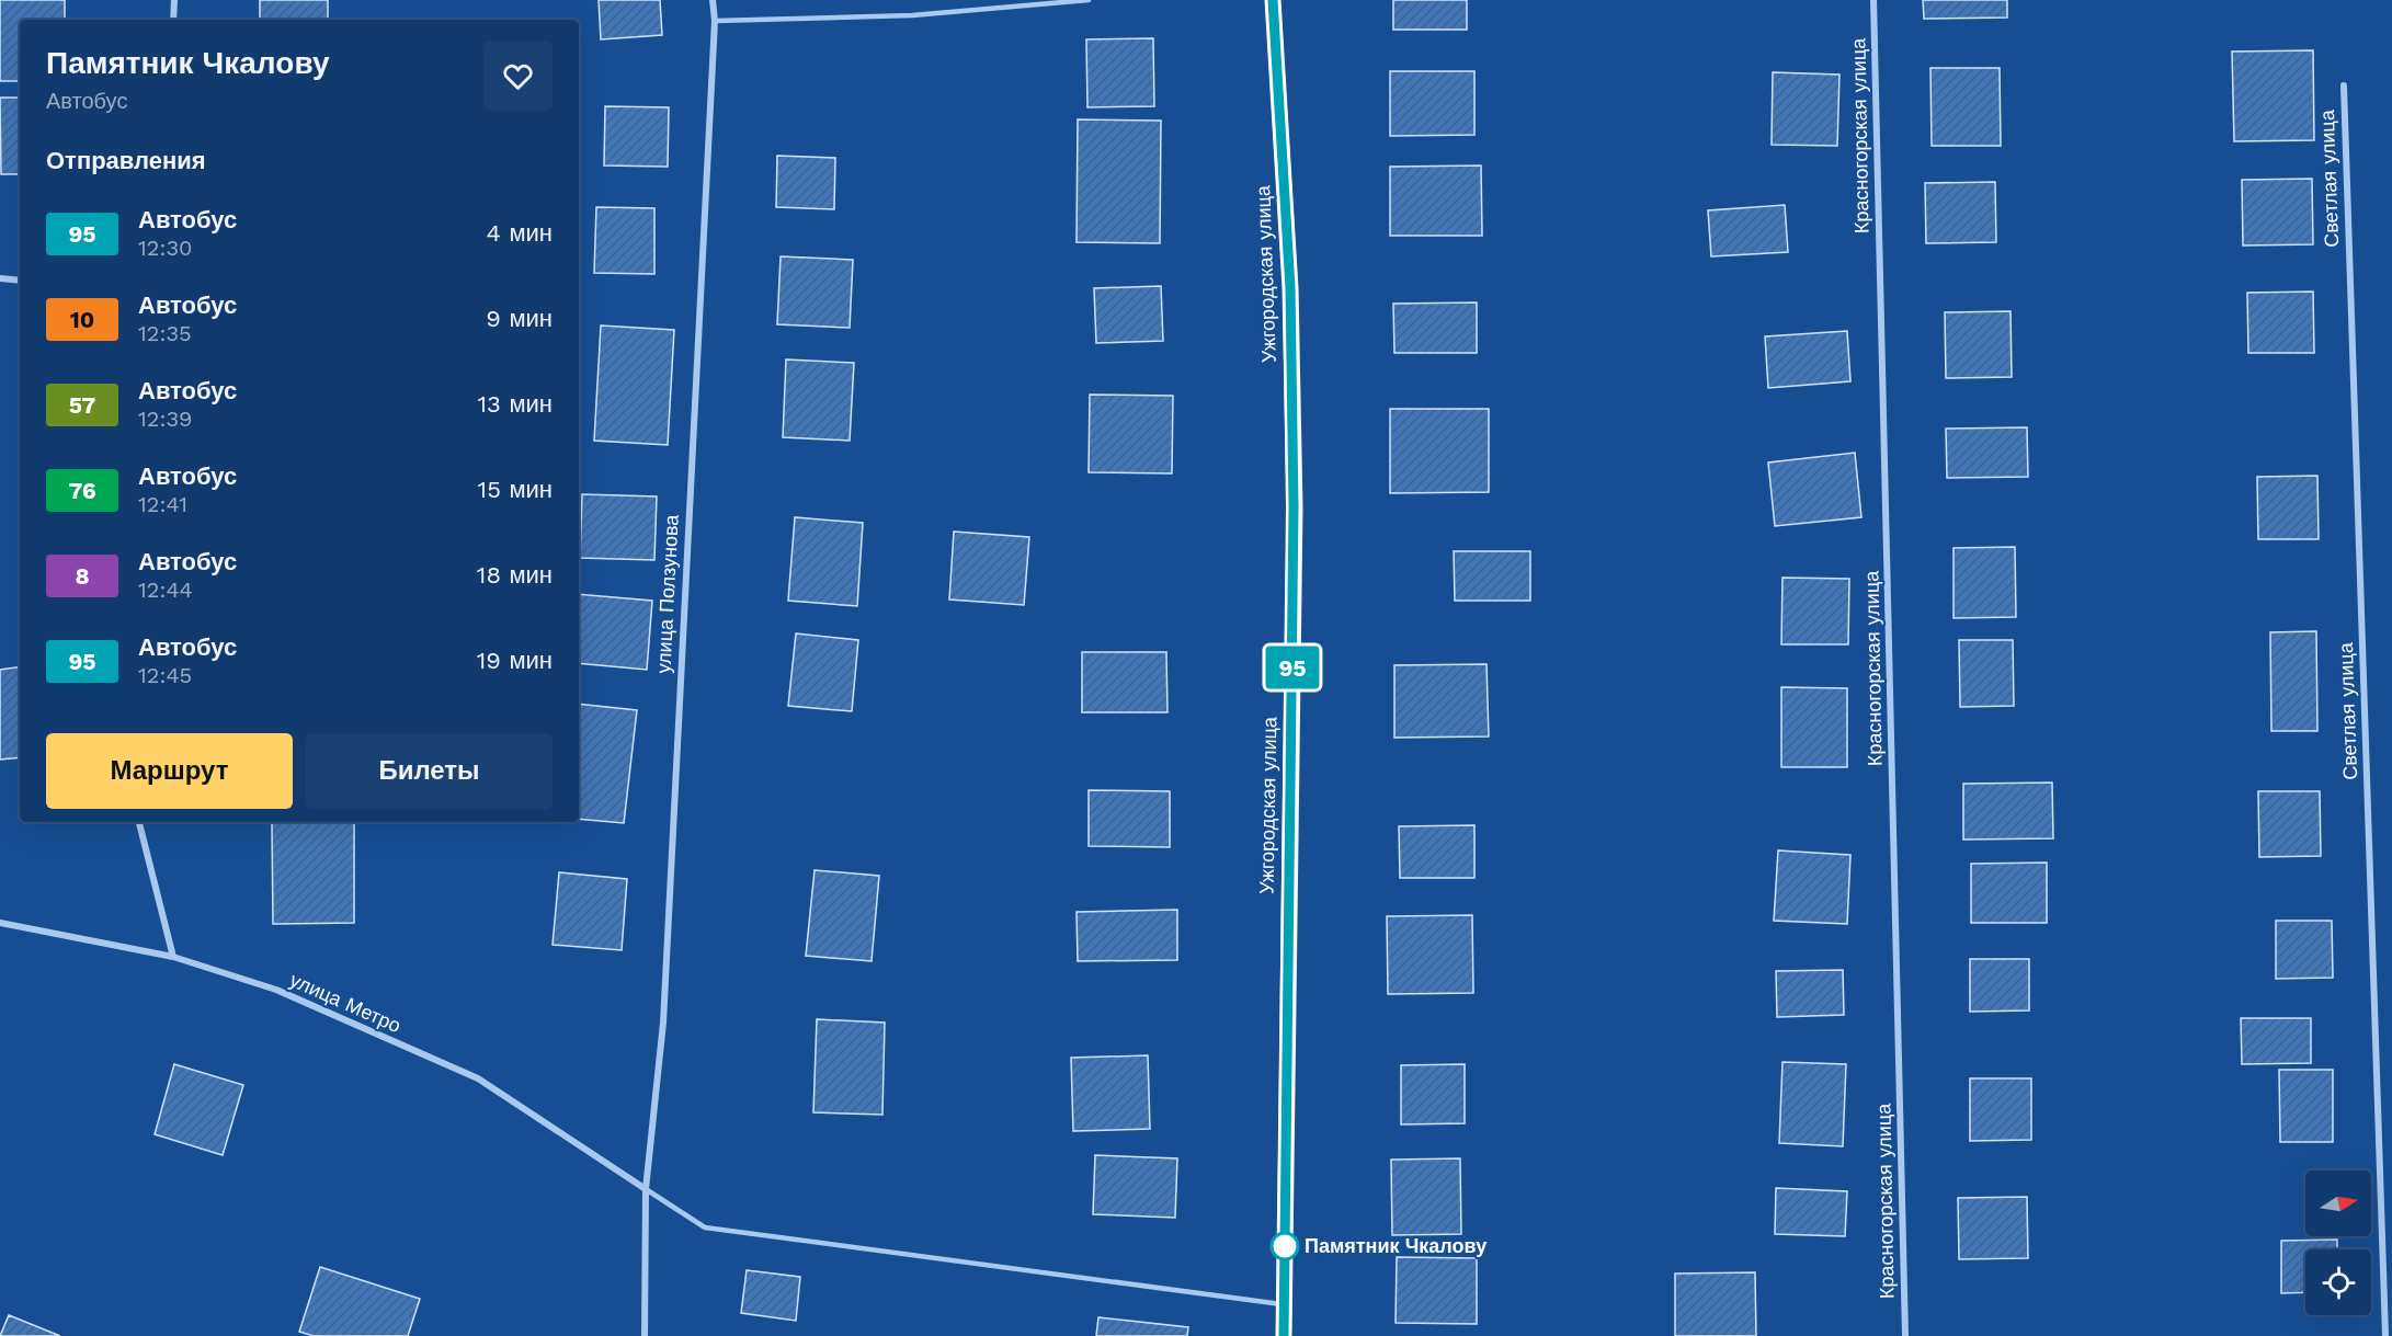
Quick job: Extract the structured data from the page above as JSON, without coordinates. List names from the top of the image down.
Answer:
{
  "streets": {
    "main road": ["Ужгородская улица"],
    "street": [
      "Красногорская улица",
      "Светлая улица",
      "улица Ползунова",
      "улица Метро"
    ]
  },
  "crossings": [
    ["улица Ползунова", "улица Метро"]
  ],
  "places": ["Памятник Чкалову"],
  "lines": ["bus line 95"],
  "north": "right",
  "page": {
    "on_map": "95",
    "heading": [
      ["Памятник Чкалову", "Автобус"],
      "Отправления"
    ],
    "list": [
      {
        "mark": "95",
        "name": "Автобус",
        "note": "12:30",
        "value": "4 мин"
      },
      {
        "mark": "10",
        "name": "Автобус",
        "note": "12:35",
        "value": "9 мин"
      },
      {
        "mark": "57",
        "name": "Автобус",
        "note": "12:39",
        "value": "13 мин"
      },
      {
        "mark": "76",
        "name": "Автобус",
        "note": "12:41",
        "value": "15 мин"
      },
      {
        "mark": "8",
        "name": "Автобус",
        "note": "12:44",
        "value": "18 мин"
      },
      {
        "mark": "95",
        "name": "Автобус",
        "note": "12:45",
        "value": "19 мин"
      }
    ],
    "buttons": ["Маршрут", "Билеты"]
  }
}
